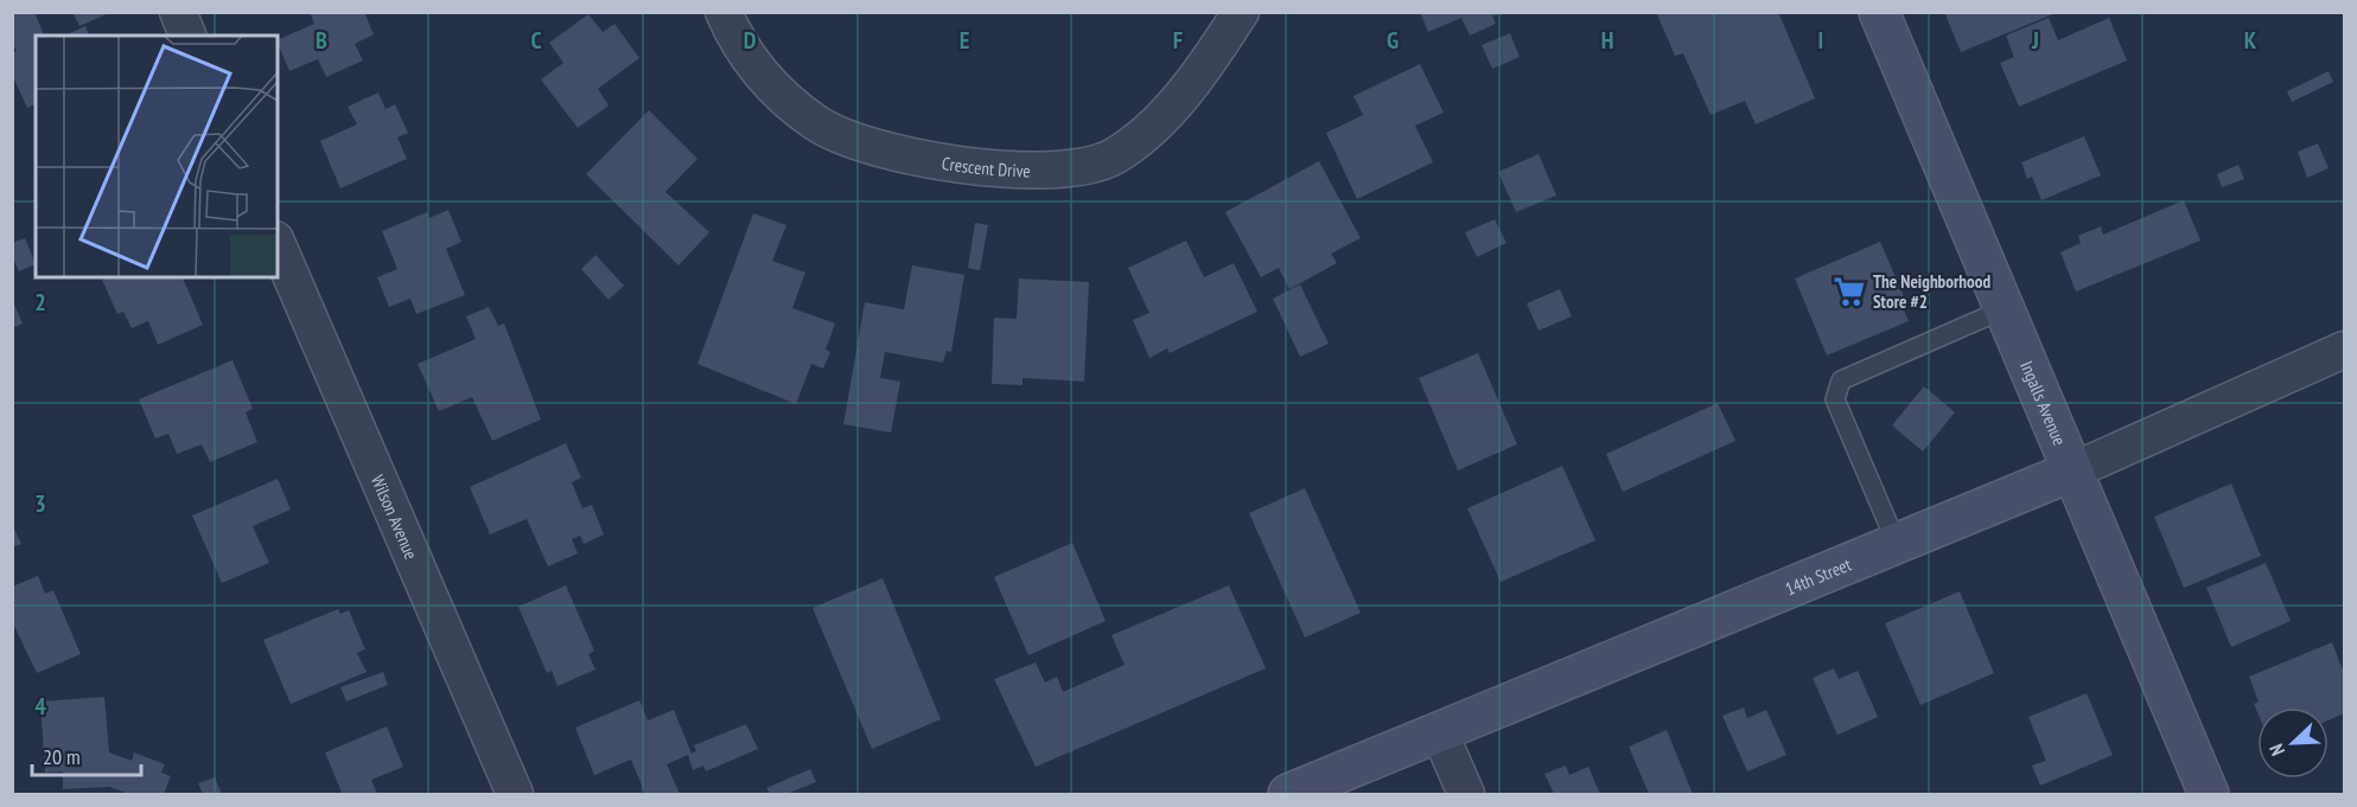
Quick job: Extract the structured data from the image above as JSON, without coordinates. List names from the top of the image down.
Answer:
{
  "streets": {
    "main road": ["Ingalls Avenue", "14th Street"],
    "street": ["Crescent Drive", "Wilson Avenue"]
  },
  "crossings": [
    ["Ingalls Avenue", "14th Street"]
  ],
  "places": {
    "supermarket": ["The Neighborhood Store #2"]
  },
  "scale_bar": "20 m",
  "north": "bottom left",
  "grid": {
    "columns": [
      "B",
      "C",
      "D",
      "E",
      "F",
      "G",
      "H",
      "I",
      "J",
      "K"
    ],
    "rows": ["2", "3", "4"]
  }
}
